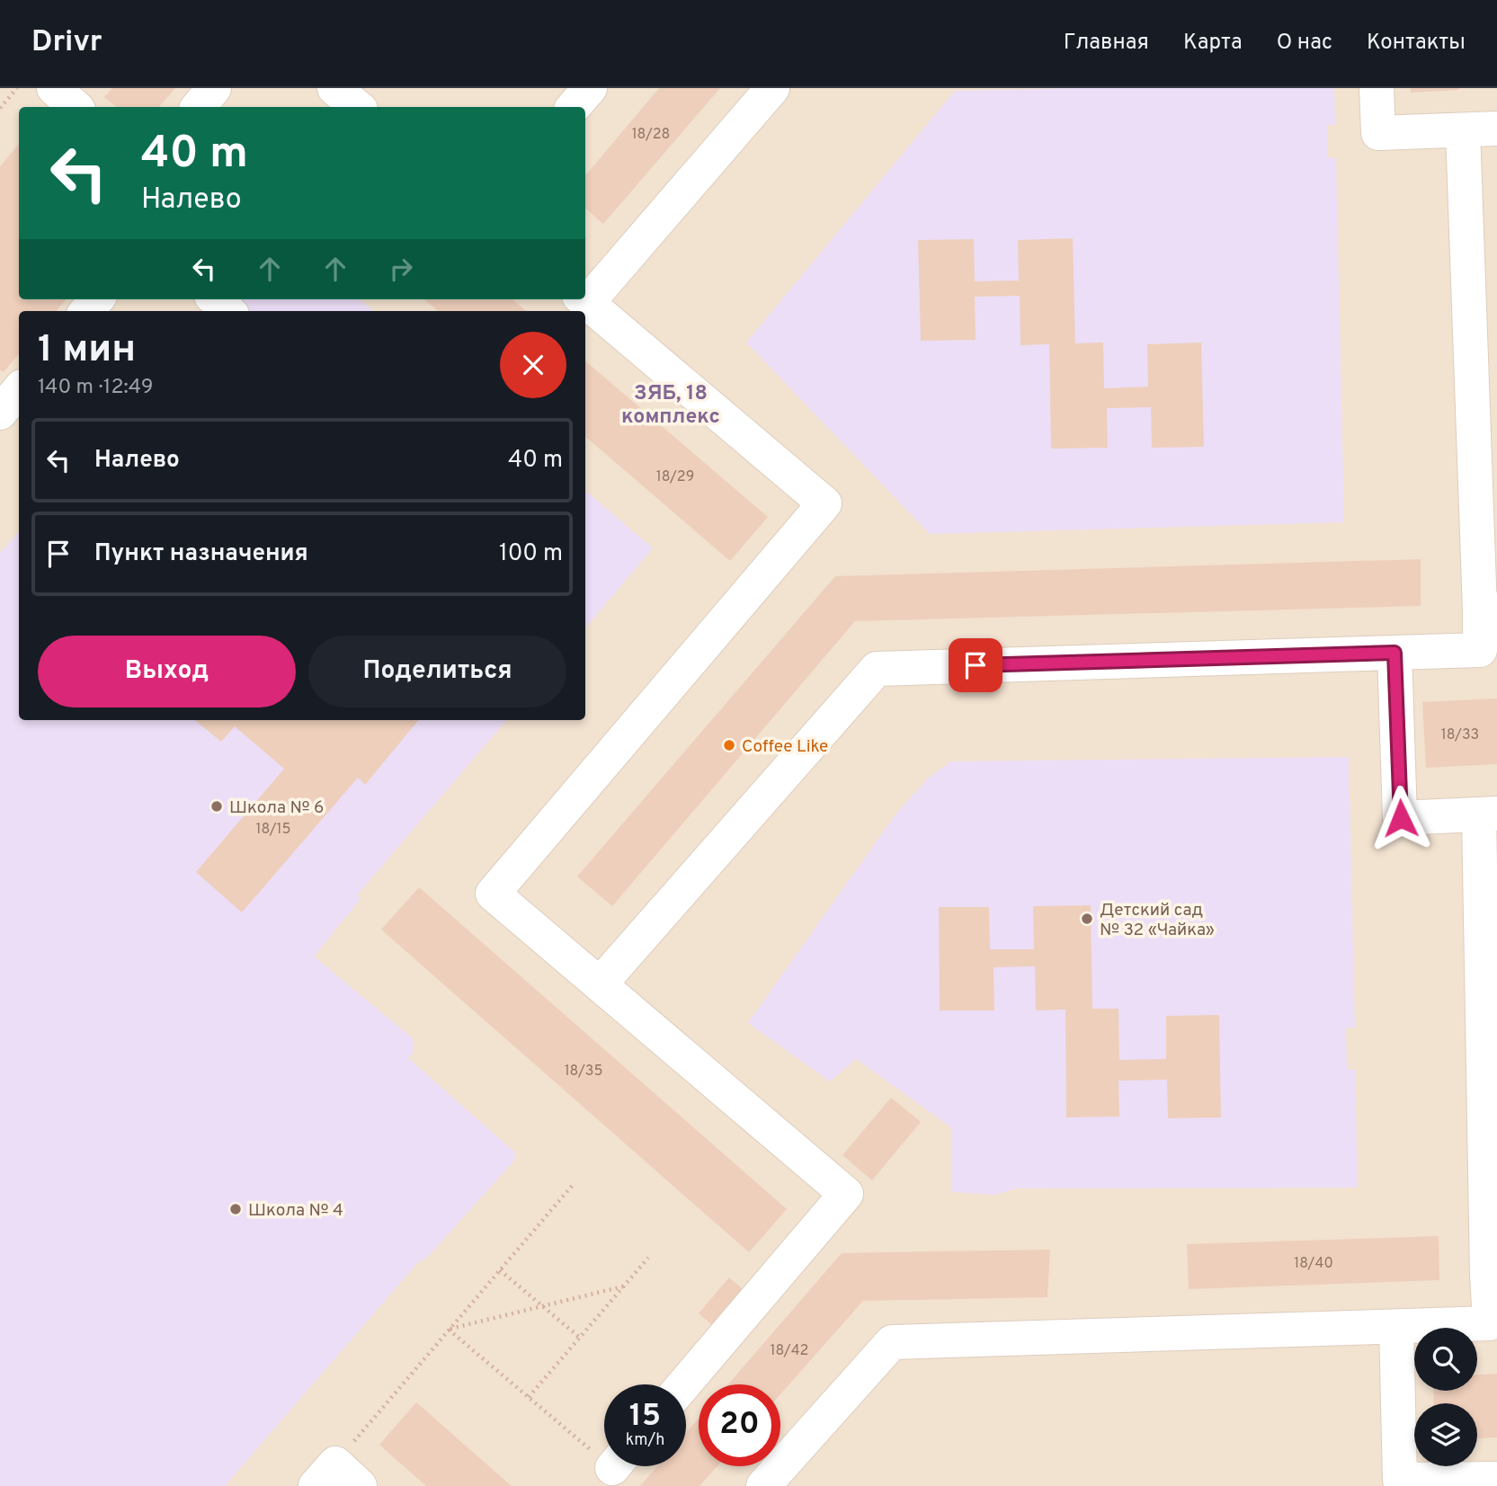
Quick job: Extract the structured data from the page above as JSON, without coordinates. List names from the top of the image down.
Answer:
{
  "districts": ["ЗЯБ, 18 комплекс"],
  "places": [
    "Coffee Like",
    "Школа № 6",
    "Детский сад № 32 «Чайка»",
    "Школа № 4"
  ],
  "house_numbers": [
    "18/28",
    "18/29",
    "18/33",
    "18/15",
    "18/35",
    "18/40",
    "18/42"
  ],
  "page": {
    "header": "Drivr",
    "nav": [
      "Главная",
      "Карта",
      "О нас",
      "Контакты"
    ],
    "turn": ["40 m", "Налево"],
    "heading": ["1 мин", "140 m · 12:49"],
    "list": [
      {
        "name": "Налево",
        "value": "40 m"
      },
      {
        "name": "Пункт назначения",
        "value": "100 m"
      }
    ],
    "buttons": ["Выход", "Поделиться"],
    "speed": "15 km/h",
    "limit": "20"
  }
}
